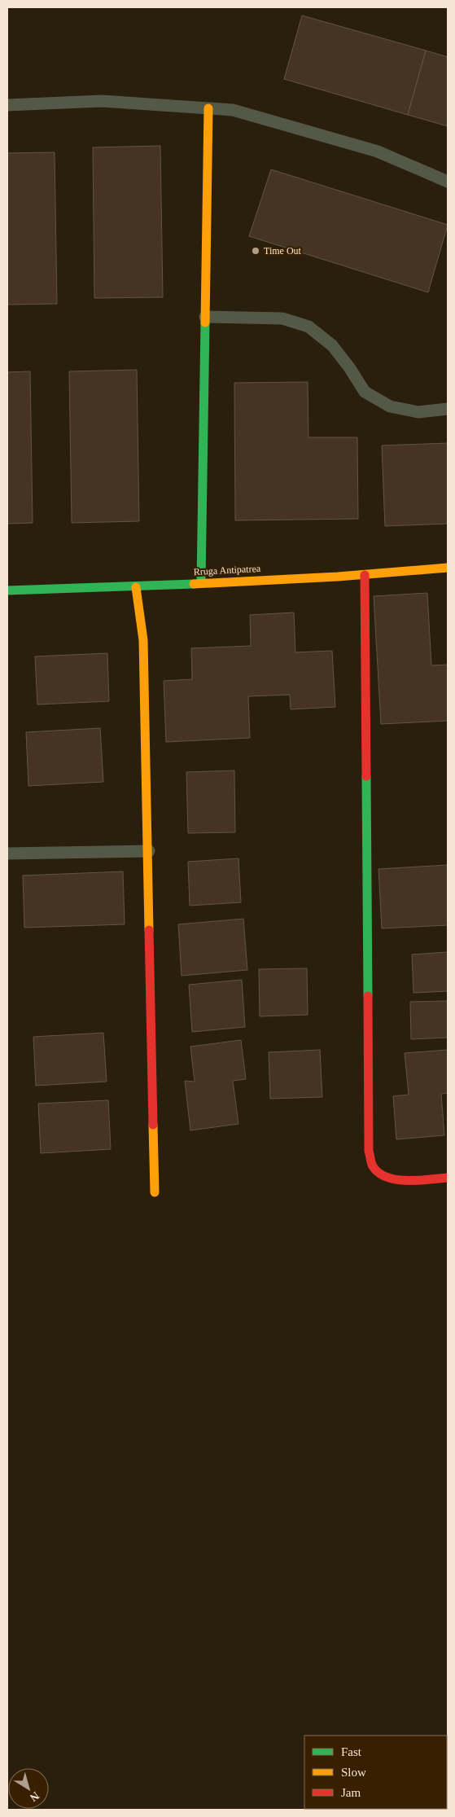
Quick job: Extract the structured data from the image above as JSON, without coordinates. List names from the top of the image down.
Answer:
{
  "streets": {
    "street": ["Rruga Antipatrea"]
  },
  "places": ["Time Out"],
  "legend": ["Fast", "Slow", "Jam"],
  "north": "bottom right"
}
